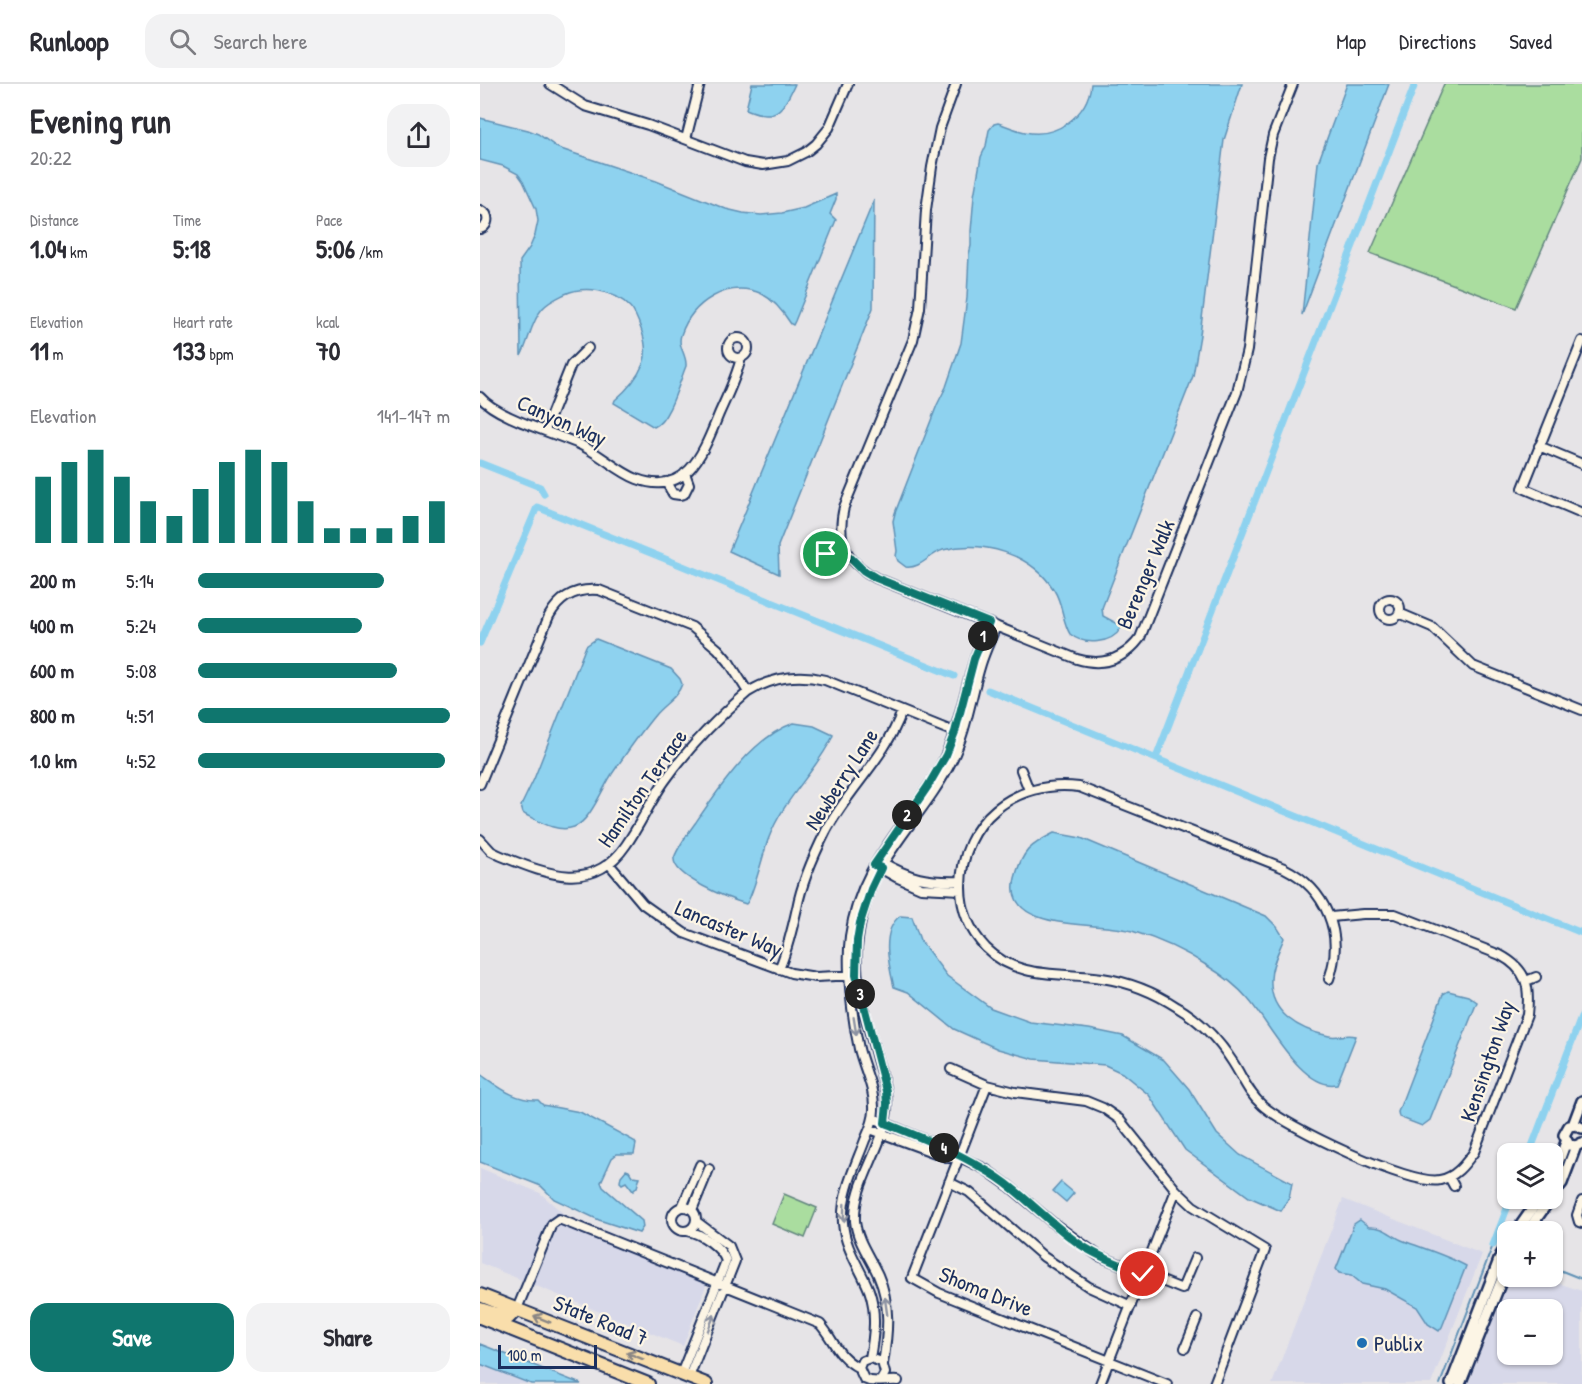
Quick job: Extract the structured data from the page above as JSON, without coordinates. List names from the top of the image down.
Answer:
{
  "streets": {
    "main road": ["State Road 7"],
    "street": [
      "Canyon Way",
      "Berenger Walk",
      "Newberry Lane",
      "Hamilton Terrace",
      "Lancaster Way",
      "Kensington Way",
      "Shoma Drive"
    ]
  },
  "crossings": [
    ["Newberry Lane", "Hamilton Terrace"],
    ["Newberry Lane", "Lancaster Way"],
    ["Hamilton Terrace", "Lancaster Way"]
  ],
  "places": ["Publix"],
  "scale_bar": "100 m",
  "page": {
    "header": "Runloop",
    "search": "Search here",
    "nav": ["Map", "Directions", "Saved"],
    "heading": ["Evening run", "20:22"],
    "stats": [
      ["Distance", "1.04 km"],
      ["Time", "5:18"],
      ["Pace", "5:06 /km"],
      ["Elevation", "11 m"],
      ["Heart rate", "133 bpm"],
      ["kcal", "70"]
    ],
    "chart": ["Elevation", "141–147 m"],
    "list": [
      {
        "name": "200 m",
        "note": "5:14"
      },
      {
        "name": "400 m",
        "note": "5:24"
      },
      {
        "name": "600 m",
        "note": "5:08"
      },
      {
        "name": "800 m",
        "note": "4:51"
      },
      {
        "name": "1.0 km",
        "note": "4:52"
      }
    ],
    "pins": [
      "1",
      "2",
      "3",
      "4"
    ],
    "map_buttons": ["+", "−"],
    "buttons": ["Save", "Share"],
    "scale": "100 m"
  }
}
